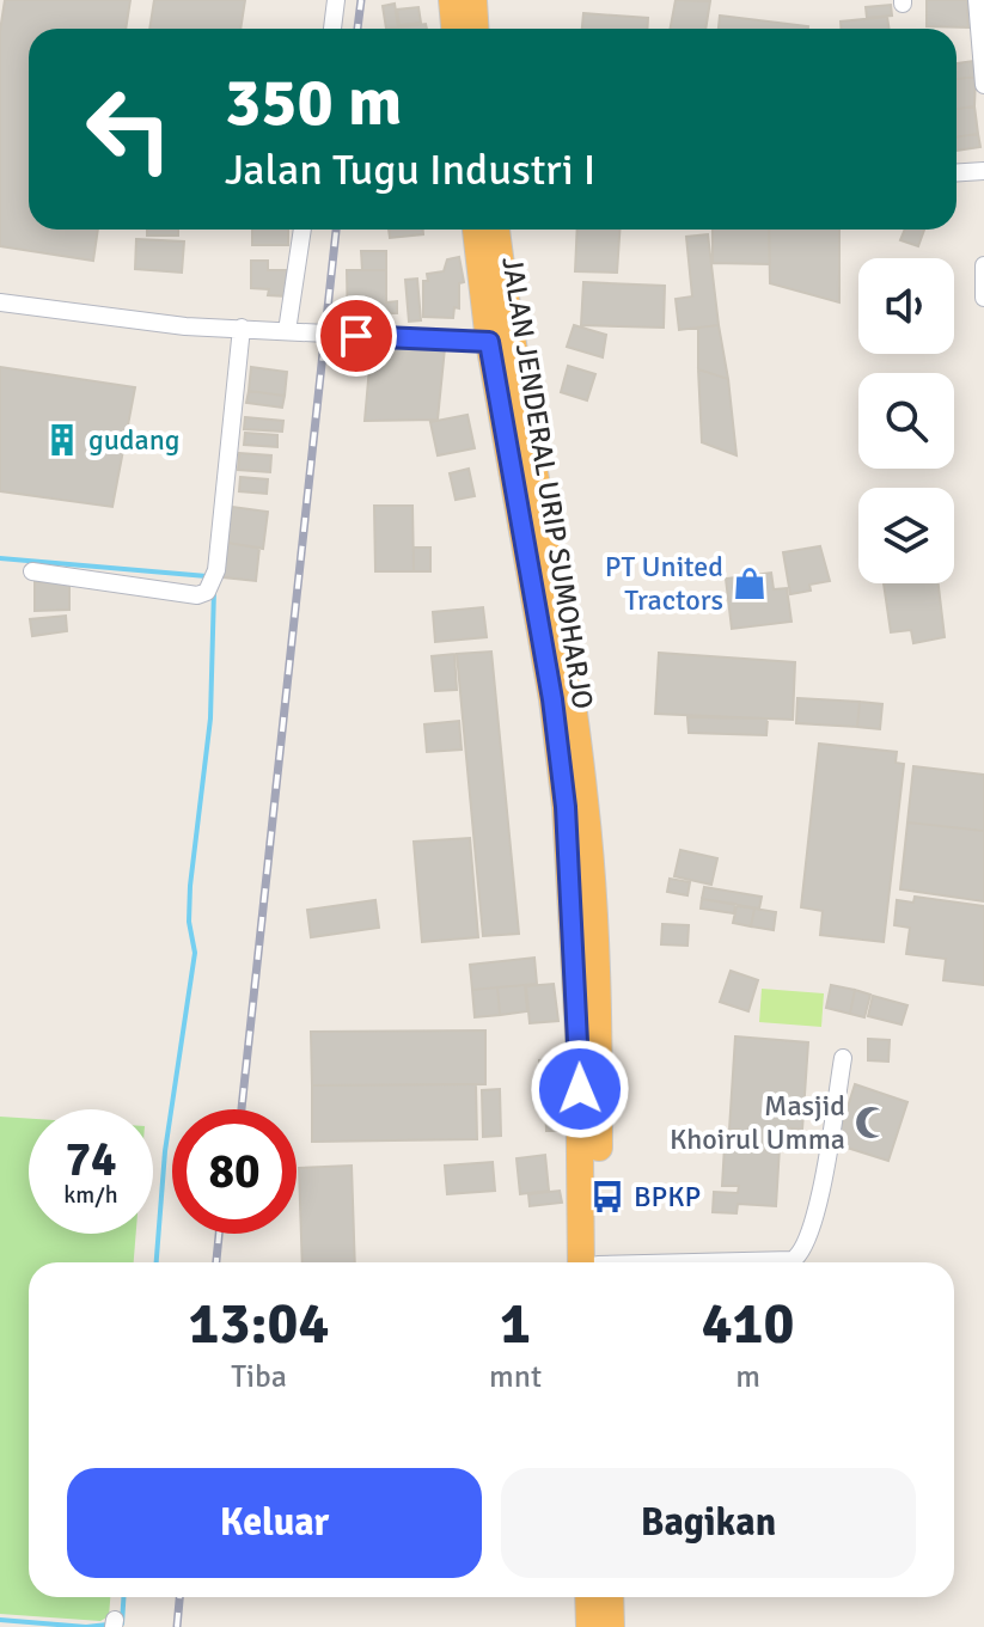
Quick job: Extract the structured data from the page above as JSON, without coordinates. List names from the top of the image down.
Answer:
{
  "streets": {
    "highway": ["JALAN JENDERAL URIP SUMOHARJO"]
  },
  "places": {
    "building": ["gudang"],
    "shop": ["PT United Tractors"],
    "mosque": ["Masjid Khoirul Umma"],
    "bus stop": ["BPKP"]
  },
  "page": {
    "turn": ["350 m", "Jalan Tugu Industri I"],
    "speed": "74 km/h",
    "limit": "80",
    "eta": [
      "13:04",
      "Tiba",
      "1",
      "mnt",
      "410",
      "m"
    ],
    "buttons": ["Keluar", "Bagikan"]
  }
}
